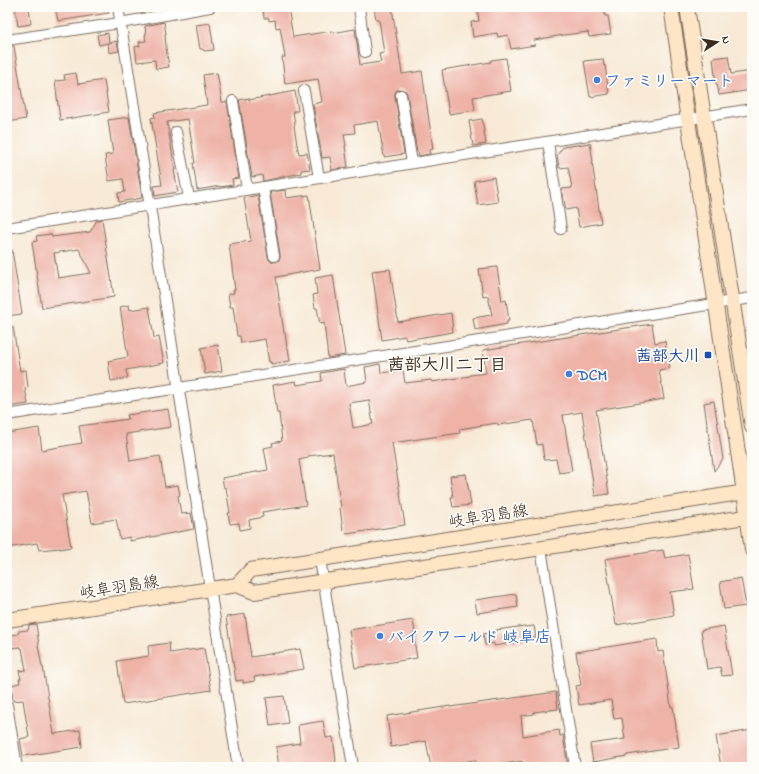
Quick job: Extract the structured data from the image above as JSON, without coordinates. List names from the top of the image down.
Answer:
{
  "streets": {
    "main road": ["岐阜羽島線"]
  },
  "districts": ["茜部大川二丁目"],
  "places": {
    "other": ["ファミリーマート", "DCM", "バイクワールド 岐阜店"],
    "transit": ["茜部大川"]
  },
  "north": "right"
}
